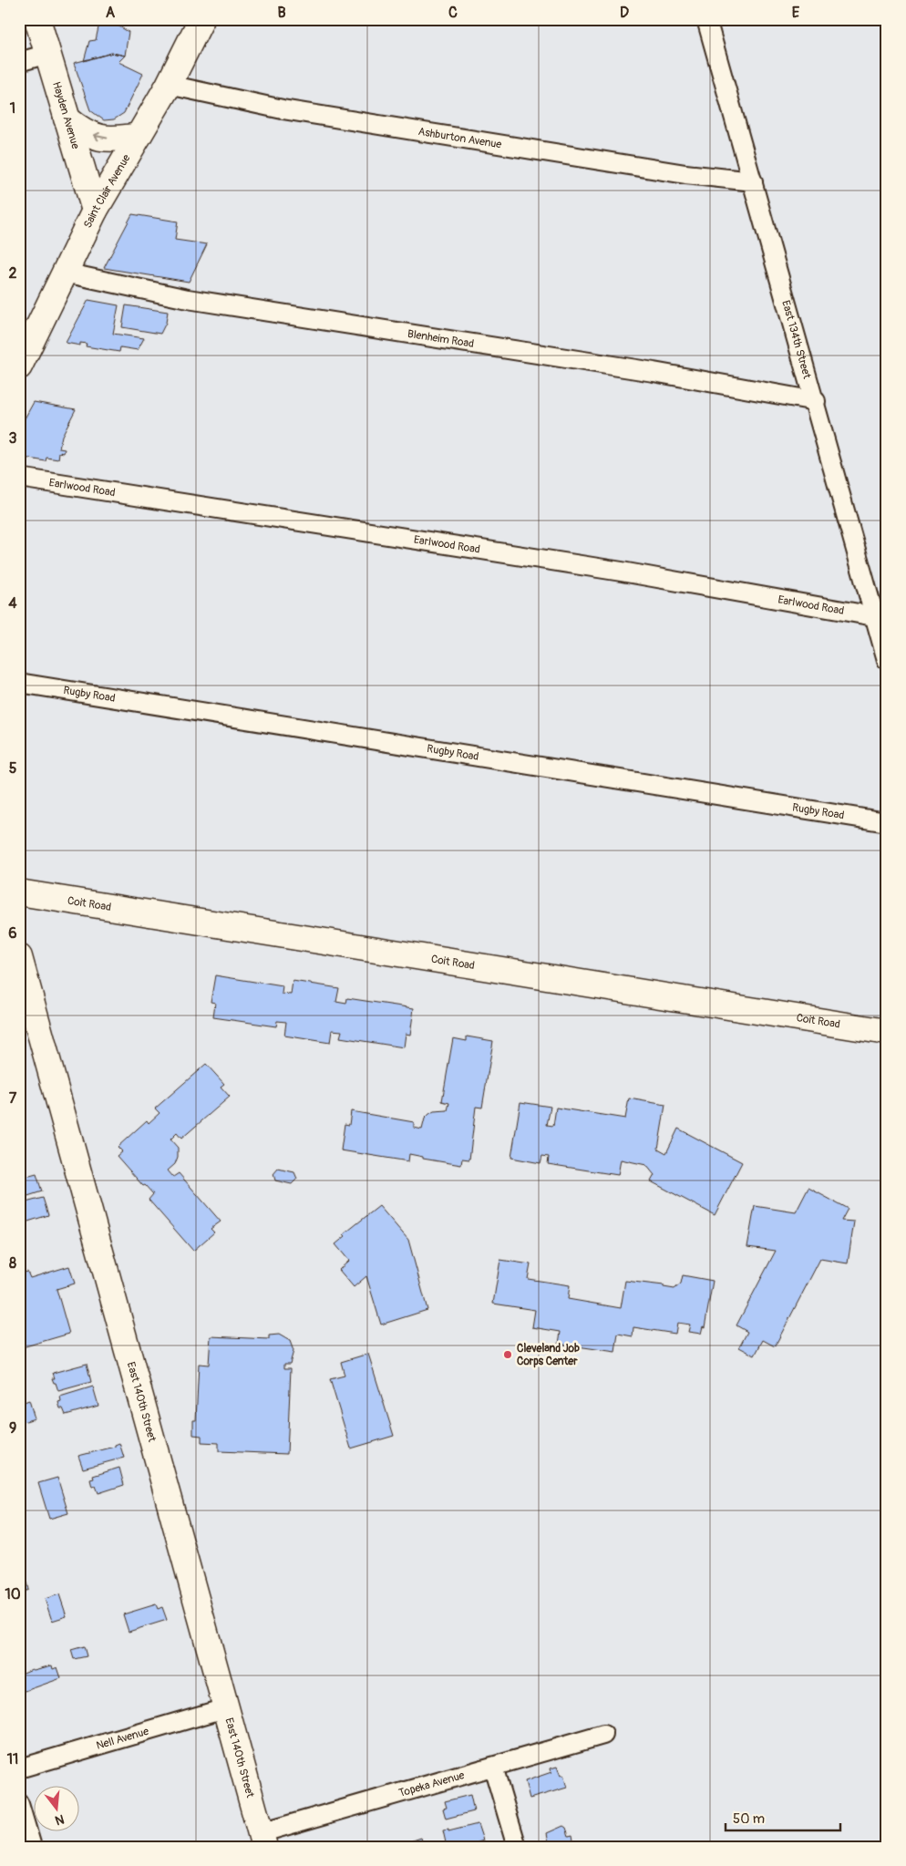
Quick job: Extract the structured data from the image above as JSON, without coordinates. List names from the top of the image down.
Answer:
{
  "streets": {
    "street": [
      "Hayden Avenue",
      "Ashburton Avenue",
      "Saint Clair Avenue",
      "Blenheim Road",
      "East 134th Street",
      "Earlwood Road",
      "Rugby Road",
      "Coit Road",
      "East 140th Street",
      "Nell Avenue",
      "Topeka Avenue"
    ]
  },
  "crossings": [
    ["Hayden Avenue", "Saint Clair Avenue"],
    ["Ashburton Avenue", "Saint Clair Avenue"],
    ["Ashburton Avenue", "East 134th Street"],
    ["Saint Clair Avenue", "Blenheim Road"],
    ["Blenheim Road", "East 134th Street"],
    ["East 134th Street", "Earlwood Road"],
    ["East 140th Street", "Nell Avenue"],
    ["East 140th Street", "Topeka Avenue"]
  ],
  "places": ["Cleveland Job Corps Center"],
  "scale_bar": "50 m",
  "north": "bottom",
  "grid": {
    "columns": [
      "A",
      "B",
      "C",
      "D",
      "E"
    ],
    "rows": [
      "1",
      "2",
      "3",
      "4",
      "5",
      "6",
      "7",
      "8",
      "9",
      "10",
      "11"
    ]
  }
}
